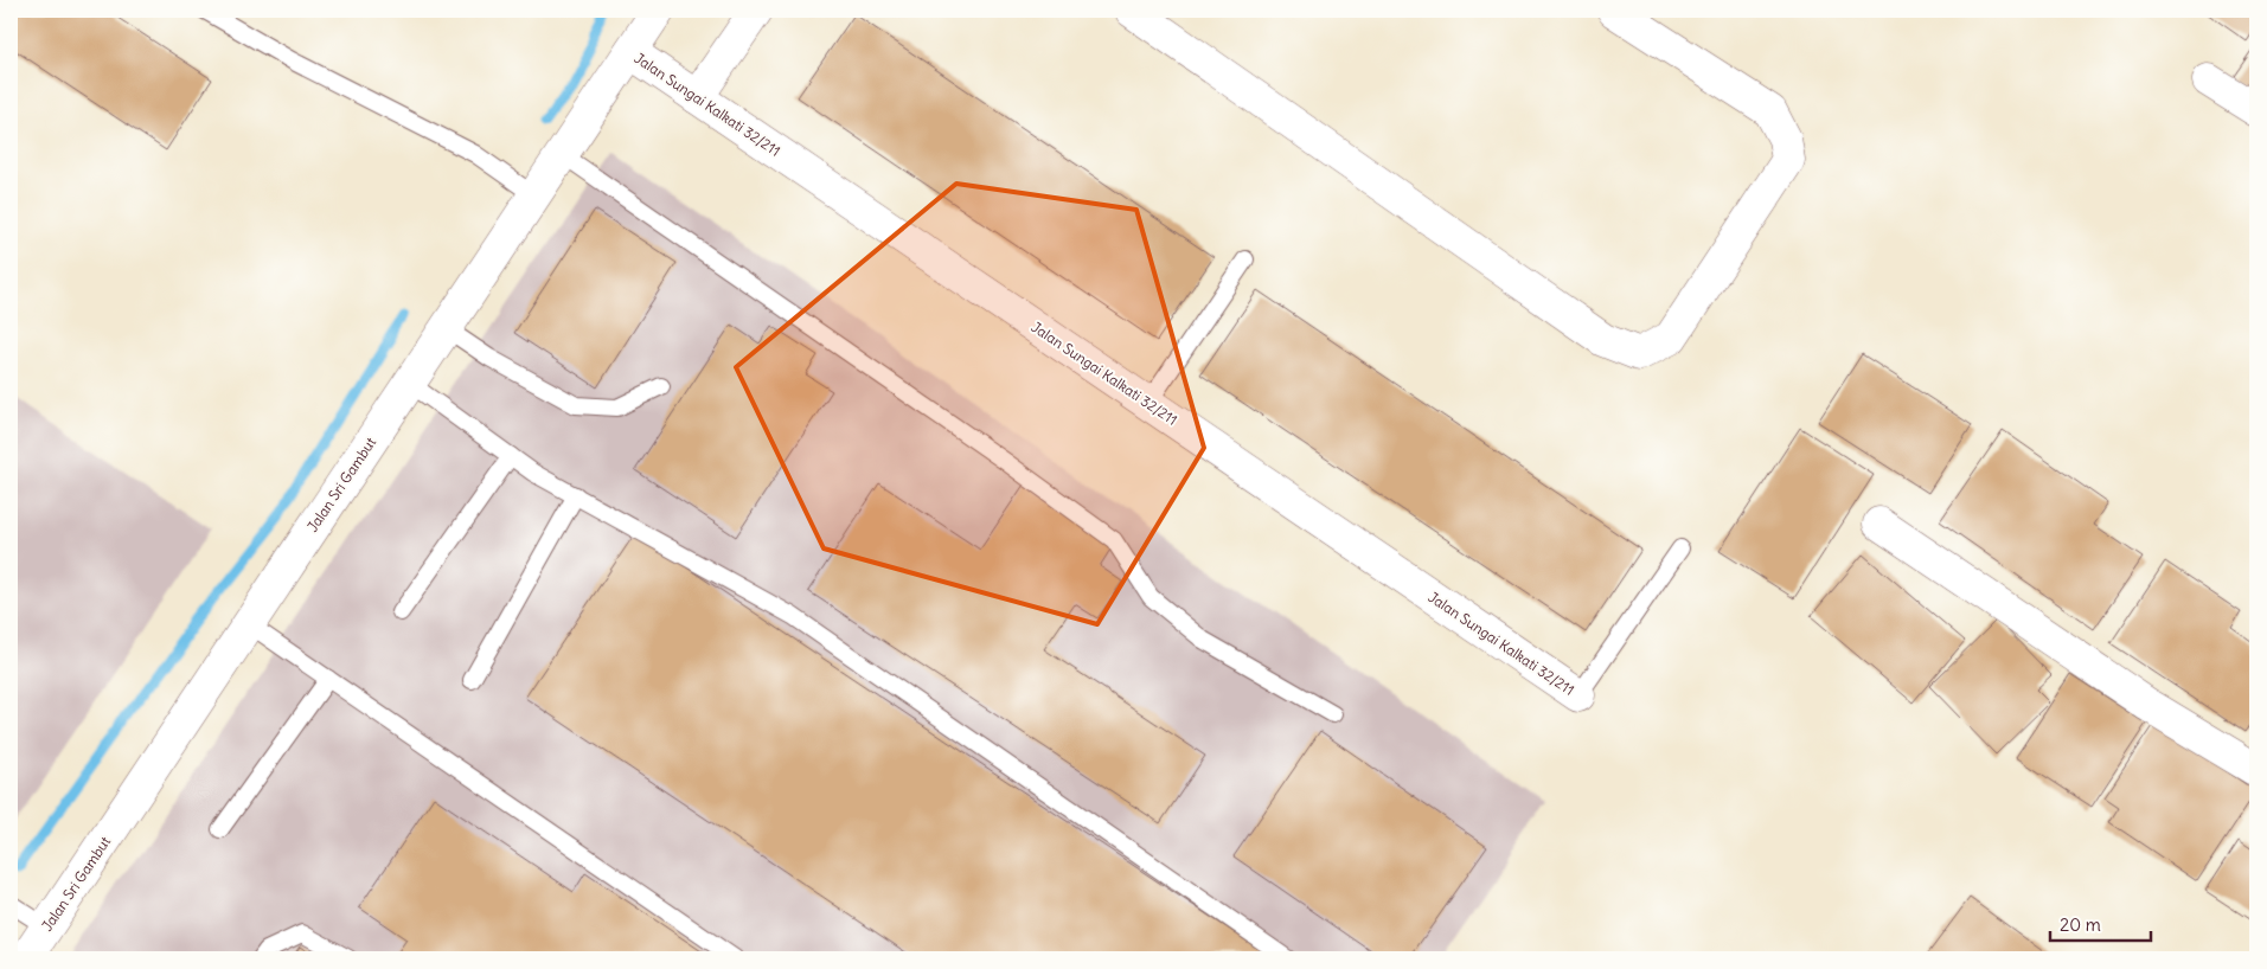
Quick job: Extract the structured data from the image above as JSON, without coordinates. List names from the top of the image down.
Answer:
{
  "streets": {
    "street": ["Jalan Sungai Kalkati 32/211", "Jalan Sri Gambut"]
  },
  "crossings": [
    ["Jalan Sungai Kalkati 32/211", "Jalan Sri Gambut"]
  ],
  "scale_bar": "20 m"
}
